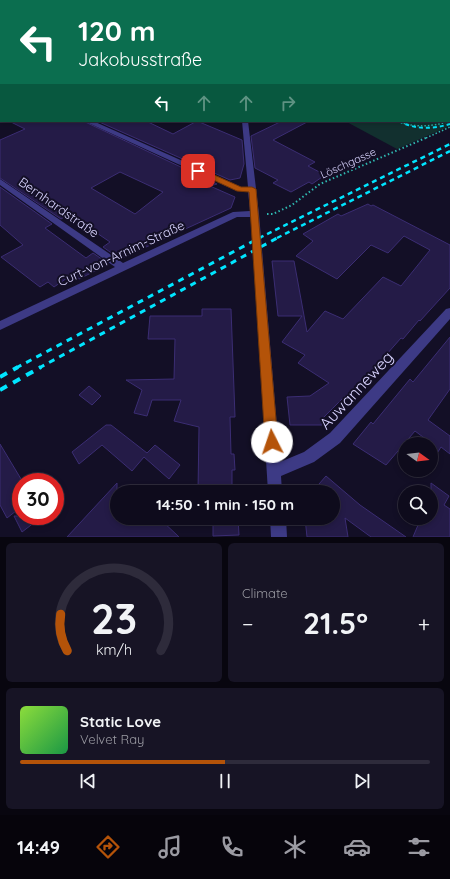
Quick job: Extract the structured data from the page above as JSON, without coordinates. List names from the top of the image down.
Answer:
{
  "streets": {
    "street": ["Bernhardstraße", "Curt-von-Arnim-Straße", "Auwanneweg"],
    "path": ["Löschgasse"]
  },
  "crossings": [
    ["Löschgasse", "Curt-von-Arnim-Straße"],
    ["Bernhardstraße", "Curt-von-Arnim-Straße"]
  ],
  "north": "right",
  "page": {
    "turn": ["120 m", "Jakobusstraße"],
    "limit": "30",
    "trip": "14:50 · 1 min · 150 m",
    "tile": "Climate",
    "heat": ["−", "21.5°", "+"],
    "song": ["Static Love", "Velvet Ray"],
    "tabs": "14:49",
    "gauge": ["23", "km/h"]
  }
}
